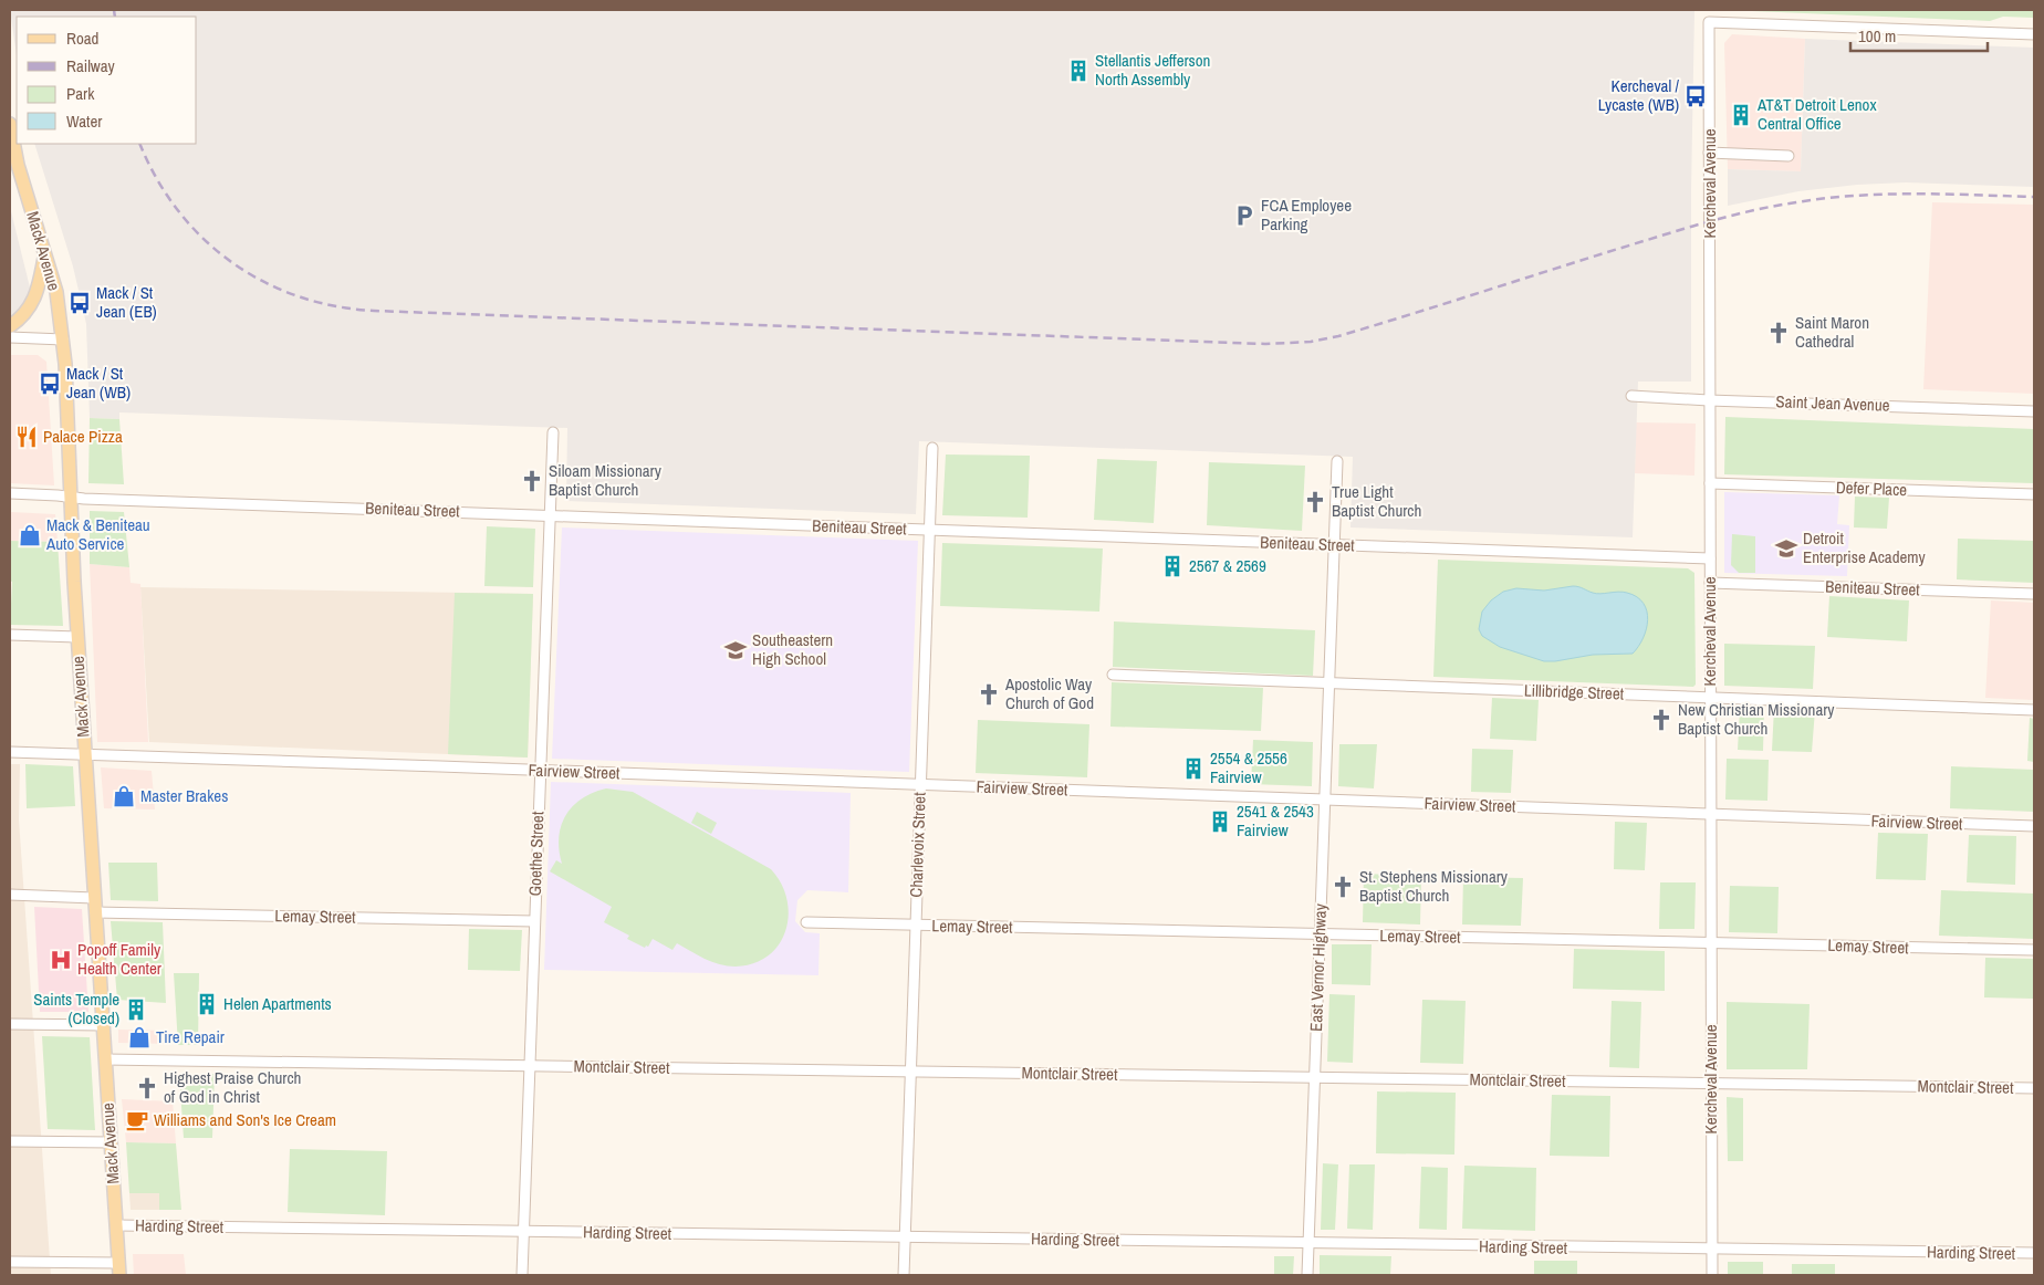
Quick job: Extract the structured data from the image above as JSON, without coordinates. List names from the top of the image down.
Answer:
{
  "streets": {
    "main road": ["Mack Avenue"],
    "street": [
      "Kercheval Avenue",
      "Saint Jean Avenue",
      "Defer Place",
      "Beniteau Street",
      "Lillibridge Street",
      "Fairview Street",
      "Charlevoix Street",
      "Goethe Street",
      "Lemay Street",
      "East Vernor Highway",
      "Montclair Street",
      "Harding Street"
    ]
  },
  "crossings": [
    ["Kercheval Avenue", "Saint Jean Avenue"],
    ["Kercheval Avenue", "Defer Place"],
    ["Kercheval Avenue", "Beniteau Street"],
    ["Kercheval Avenue", "Lillibridge Street"],
    ["Kercheval Avenue", "Fairview Street"],
    ["Kercheval Avenue", "Lemay Street"],
    ["Kercheval Avenue", "Montclair Street"],
    ["Kercheval Avenue", "Harding Street"],
    ["Mack Avenue", "Beniteau Street"],
    ["Mack Avenue", "Fairview Street"],
    ["Mack Avenue", "Lemay Street"],
    ["Mack Avenue", "Montclair Street"],
    ["Mack Avenue", "Harding Street"],
    ["Beniteau Street", "Charlevoix Street"],
    ["Beniteau Street", "Goethe Street"],
    ["Beniteau Street", "East Vernor Highway"],
    ["Lillibridge Street", "East Vernor Highway"],
    ["Fairview Street", "Charlevoix Street"],
    ["Fairview Street", "Goethe Street"],
    ["Fairview Street", "East Vernor Highway"],
    ["Charlevoix Street", "Lemay Street"],
    ["Charlevoix Street", "Montclair Street"],
    ["Charlevoix Street", "Harding Street"],
    ["Goethe Street", "Lemay Street"],
    ["Goethe Street", "Montclair Street"],
    ["Goethe Street", "Harding Street"],
    ["Lemay Street", "East Vernor Highway"],
    ["East Vernor Highway", "Montclair Street"],
    ["East Vernor Highway", "Harding Street"]
  ],
  "places": {
    "building": [
      "Stellantis Jefferson North Assembly",
      "AT&T Detroit Lenox Central Office",
      "2567 & 2569",
      "2554 & 2556 Fairview",
      "2541 & 2543 Fairview",
      "Helen Apartments",
      "Saints Temple (Closed)"
    ],
    "bus stop": ["Kercheval / Lycaste (WB)", "Mack / St Jean (EB)", "Mack / St Jean (WB)"],
    "parking": ["FCA Employee Parking"],
    "church": [
      "Saint Maron Cathedral",
      "Siloam Missionary Baptist Church",
      "True Light Baptist Church",
      "Apostolic Way Church of God",
      "New Christian Missionary Baptist Church",
      "St. Stephens Missionary Baptist Church",
      "Highest Praise Church of God in Christ"
    ],
    "restaurant": ["Palace Pizza"],
    "shop": ["Mack & Beniteau Auto Service", "Master Brakes", "Tire Repair"],
    "school or university": ["Detroit Enterprise Academy", "Southeastern High School"],
    "hospital": ["Popoff Family Health Center"],
    "cafe": ["Williams and Son's Ice Cream"]
  },
  "legend": [
    "Road",
    "Railway",
    "Park",
    "Water"
  ],
  "scale_bar": "100 m"
}
